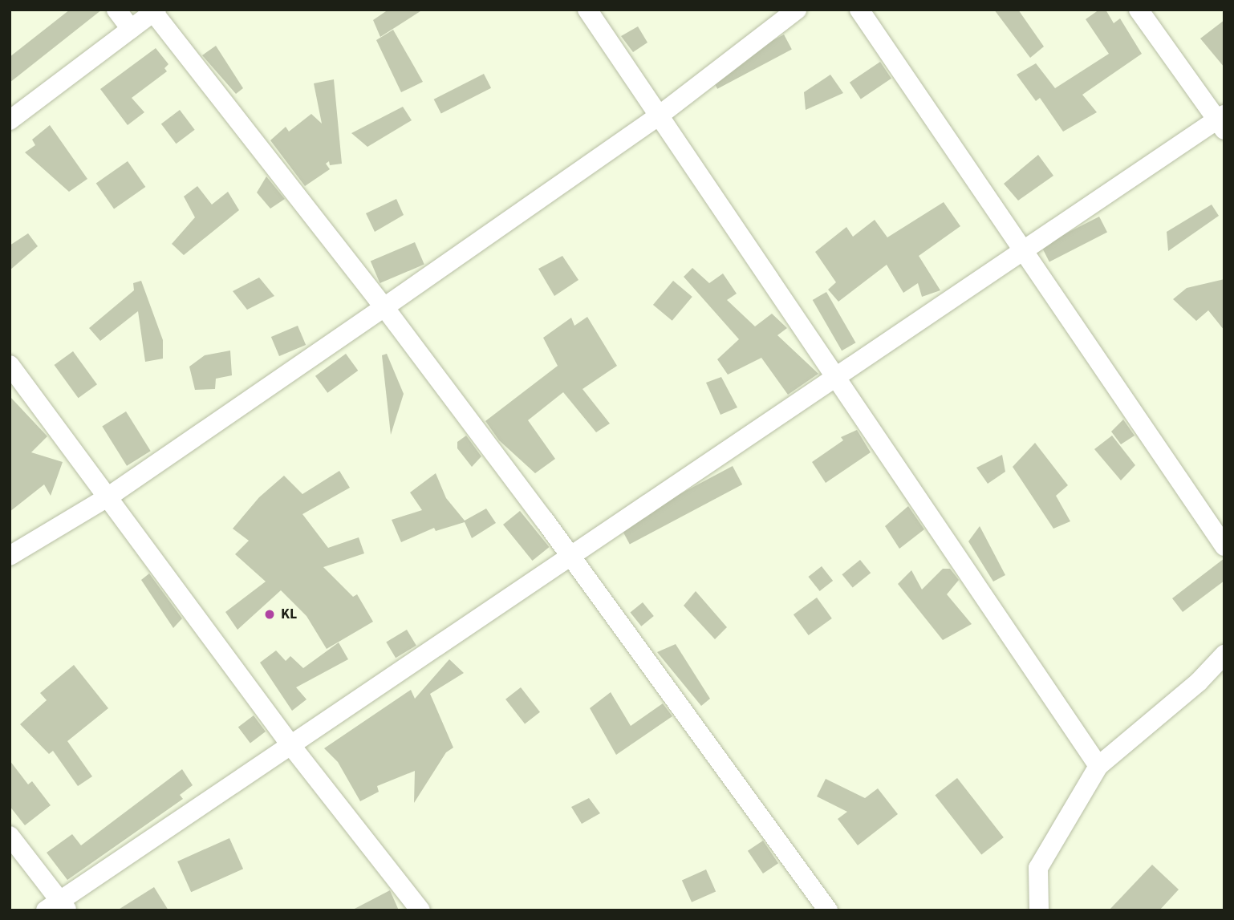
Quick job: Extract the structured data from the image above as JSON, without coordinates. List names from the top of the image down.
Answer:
{
  "places": ["KL"]
}
